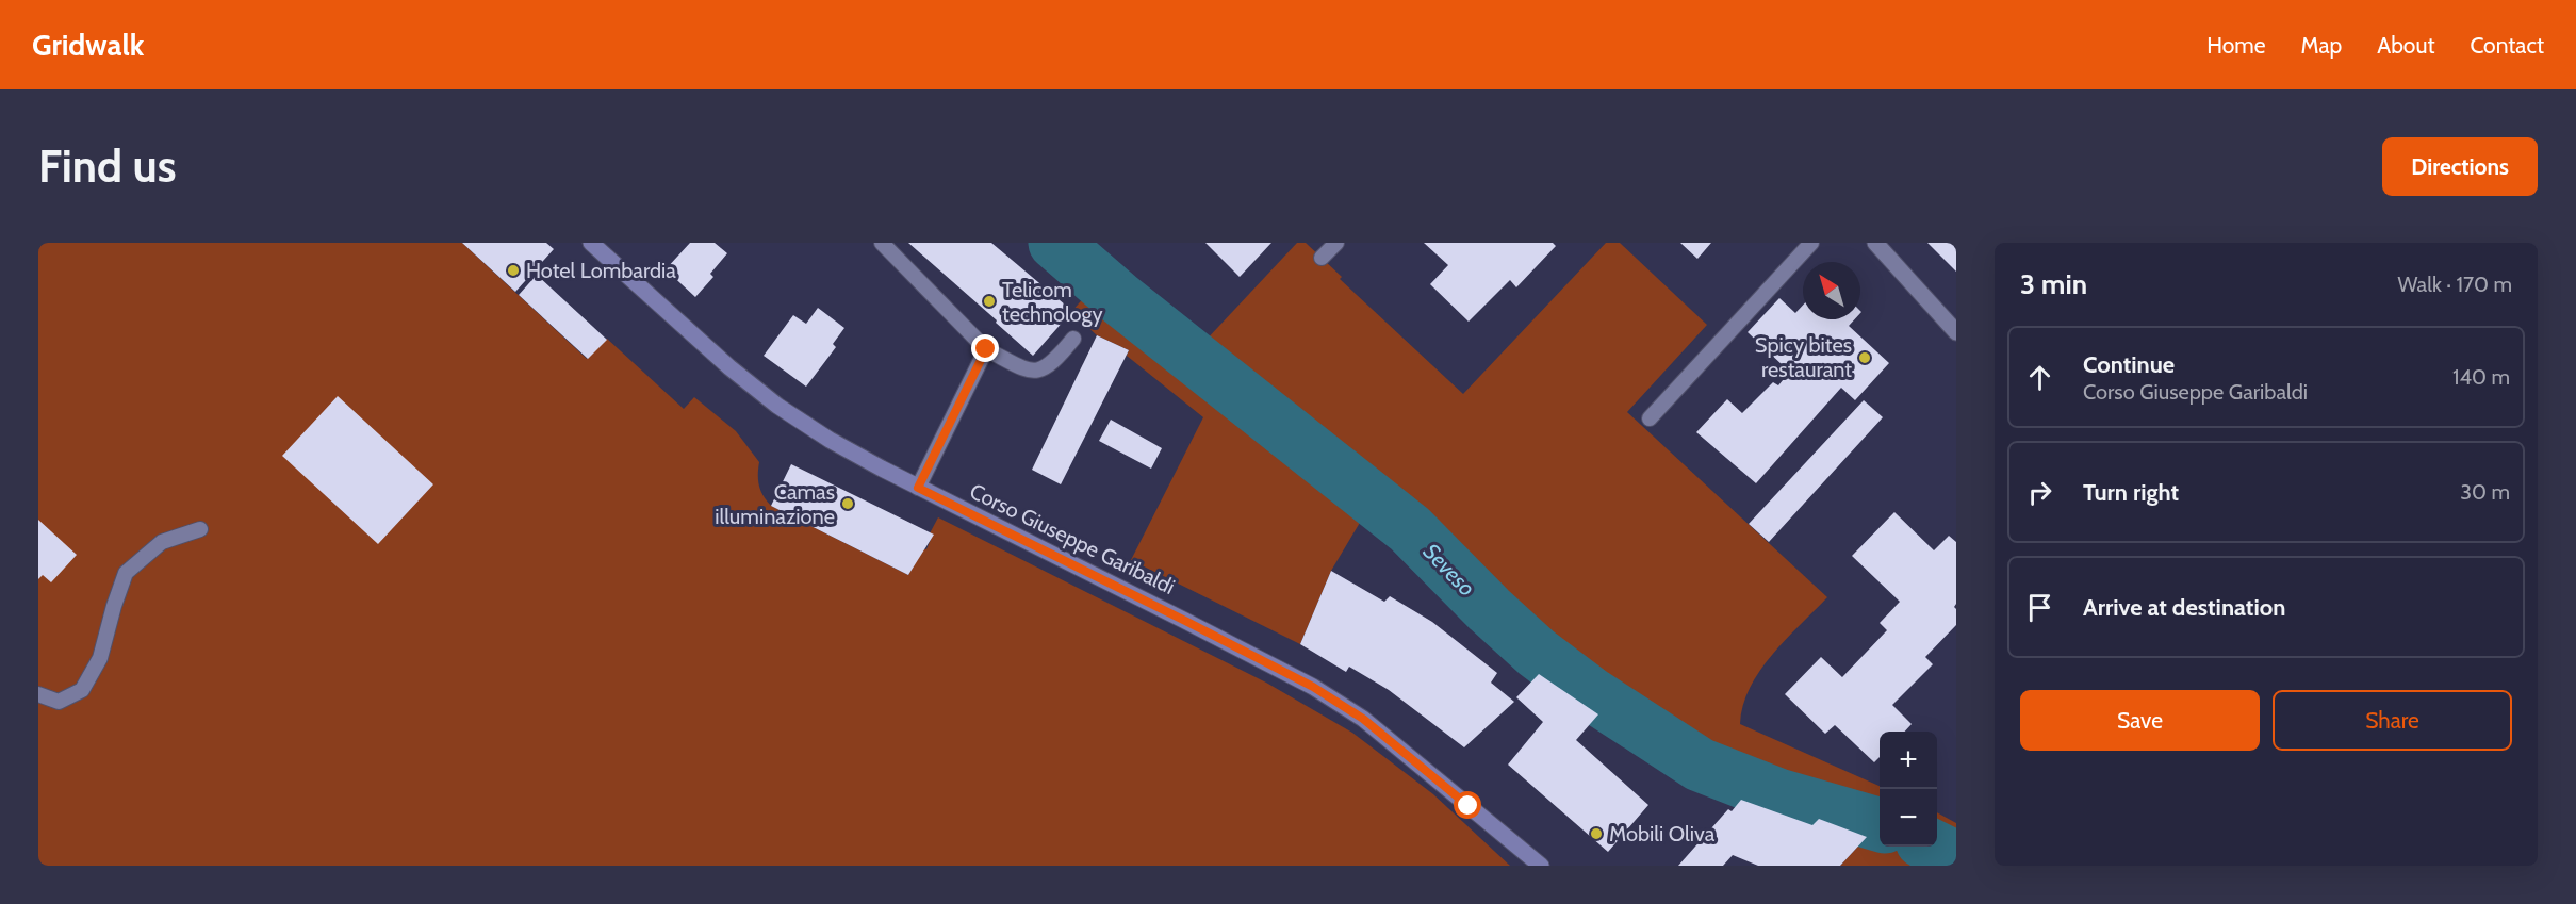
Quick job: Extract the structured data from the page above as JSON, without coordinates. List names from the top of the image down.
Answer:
{
  "streets": {
    "main road": ["Corso Giuseppe Garibaldi"]
  },
  "water": ["Seveso"],
  "places": [
    "Hotel Lombardia",
    "Telicom technology",
    "Spicy bites restaurant",
    "Camas illuminazione",
    "Mobili Oliva"
  ],
  "north": "top left",
  "page": {
    "header": "Gridwalk",
    "nav": [
      "Home",
      "Map",
      "About",
      "Contact"
    ],
    "buttons": [
      "Directions",
      ["Save", "Share"]
    ],
    "title": "Find us",
    "heading": ["3 min", "Walk · 170 m"],
    "list": [
      ["Continue", "Corso Giuseppe Garibaldi", "140 m"],
      ["Turn right", "30 m"],
      "Arrive at destination"
    ],
    "map_buttons": ["+", "−"]
  }
}
